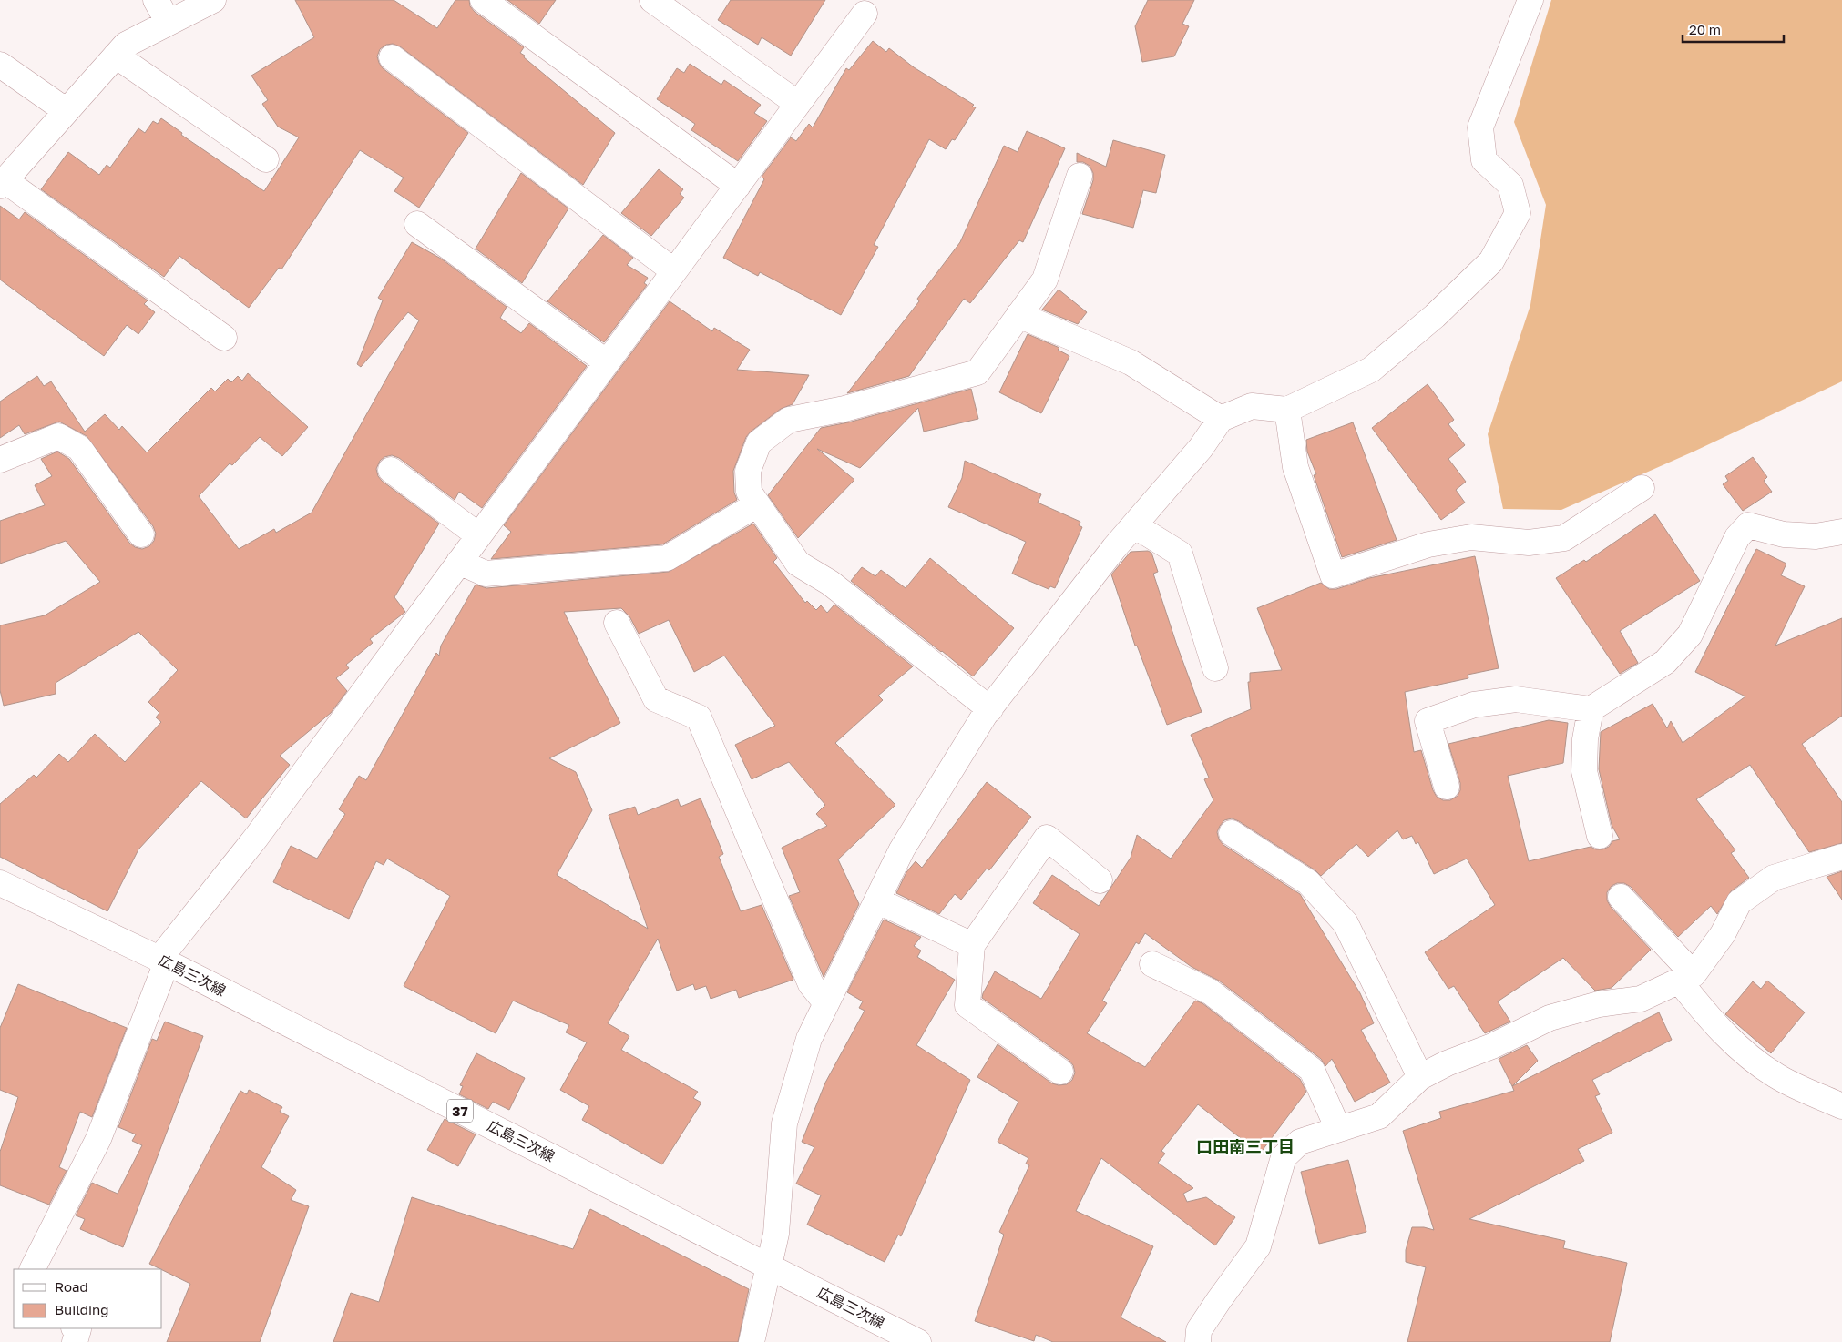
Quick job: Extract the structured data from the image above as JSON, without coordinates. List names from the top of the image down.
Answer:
{
  "streets": {
    "street": ["広島三次線", "37"]
  },
  "districts": ["口田南三丁目"],
  "legend": ["Road", "Building"],
  "scale_bar": "20 m"
}
